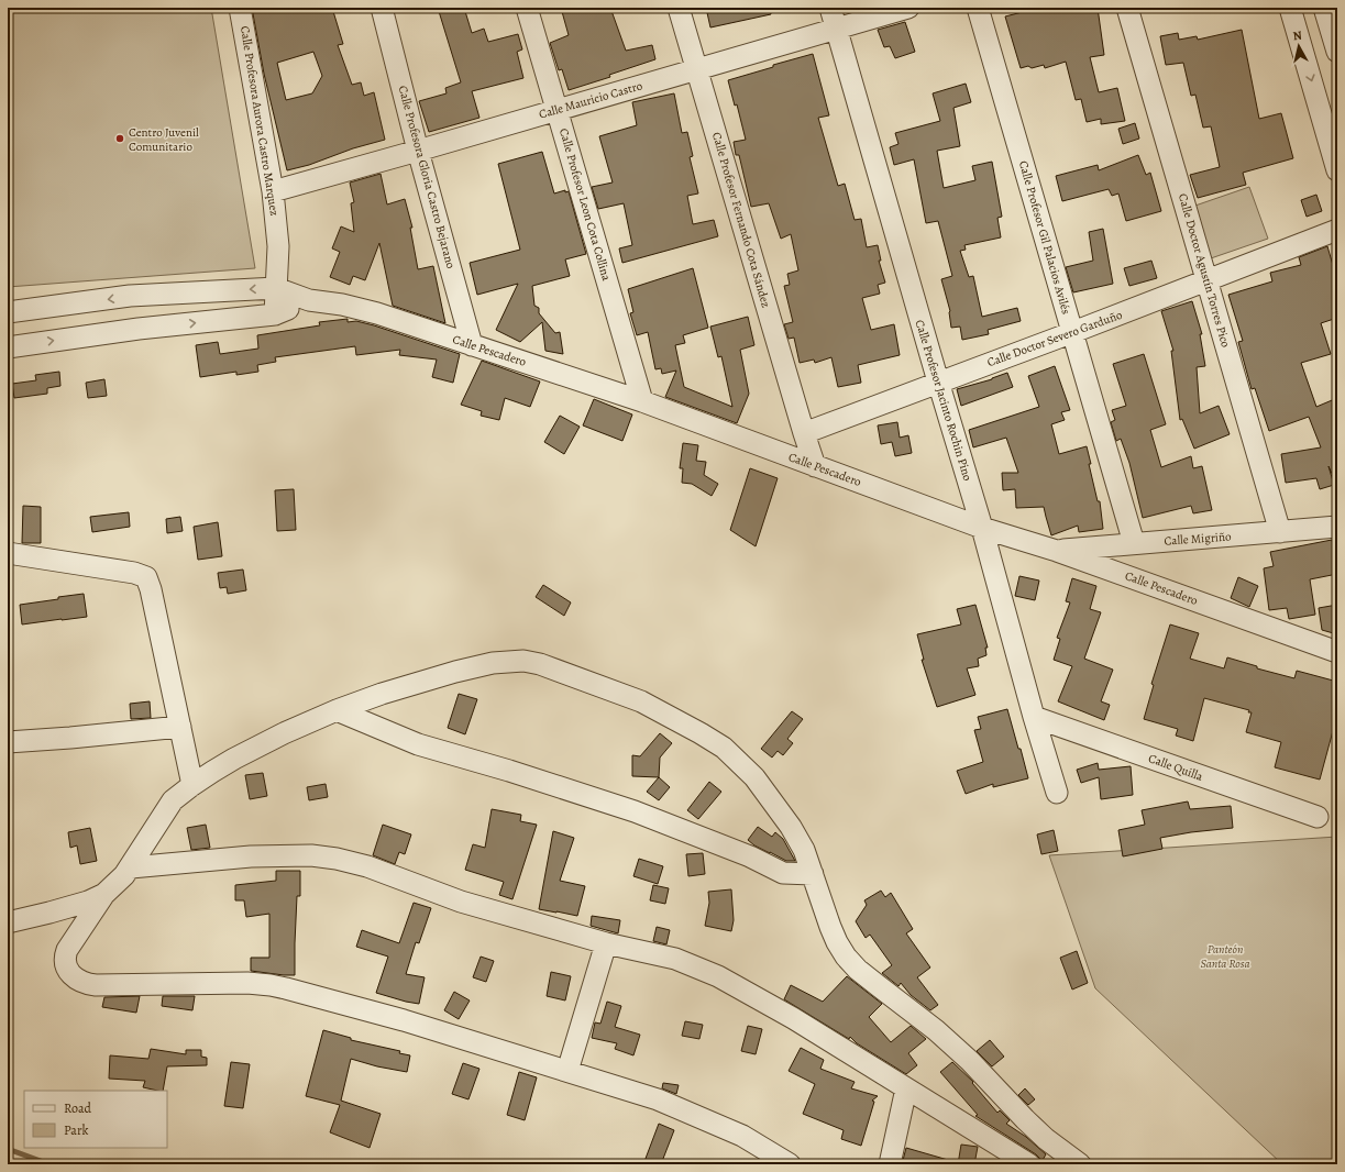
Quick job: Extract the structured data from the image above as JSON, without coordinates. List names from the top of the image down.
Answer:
{
  "streets": {
    "street": [
      "Calle Mauricio Castro",
      "Calle Profesora Aurora Castro Marquez",
      "Calle Profesora Gloria Castro Bejarano",
      "Calle Profesor Leon Cota Collina",
      "Calle Profesor Fernando Cota Sández",
      "Calle Profesor Gil Palacios Avilés",
      "Calle Doctor Agustín Torres Pico",
      "Calle Doctor Severo Garduño",
      "Calle Pescadero",
      "Calle Profesor Jacinto Rochin Pino",
      "Calle Migriño",
      "Calle Quilla"
    ]
  },
  "crossings": [
    ["Calle Mauricio Castro", "Calle Profesora Aurora Castro Marquez"],
    ["Calle Mauricio Castro", "Calle Profesora Gloria Castro Bejarano"],
    ["Calle Mauricio Castro", "Calle Profesor Leon Cota Collina"],
    ["Calle Mauricio Castro", "Calle Profesor Fernando Cota Sández"],
    ["Calle Mauricio Castro", "Calle Profesor Jacinto Rochin Pino"],
    ["Calle Profesora Aurora Castro Marquez", "Calle Pescadero"],
    ["Calle Profesora Gloria Castro Bejarano", "Calle Pescadero"],
    ["Calle Profesor Leon Cota Collina", "Calle Pescadero"],
    ["Calle Profesor Fernando Cota Sández", "Calle Doctor Severo Garduño"],
    ["Calle Profesor Gil Palacios Avilés", "Calle Doctor Severo Garduño"],
    ["Calle Profesor Gil Palacios Avilés", "Calle Migriño"],
    ["Calle Doctor Agustín Torres Pico", "Calle Doctor Severo Garduño"],
    ["Calle Doctor Agustín Torres Pico", "Calle Migriño"],
    ["Calle Doctor Severo Garduño", "Calle Profesor Jacinto Rochin Pino"],
    ["Calle Pescadero", "Calle Profesor Jacinto Rochin Pino"],
    ["Calle Pescadero", "Calle Migriño"],
    ["Calle Profesor Jacinto Rochin Pino", "Calle Quilla"]
  ],
  "parks": ["Panteón Santa Rosa"],
  "places": ["Centro Juvenil Comunitario"],
  "legend": ["Road", "Park"],
  "north": "top"
}
